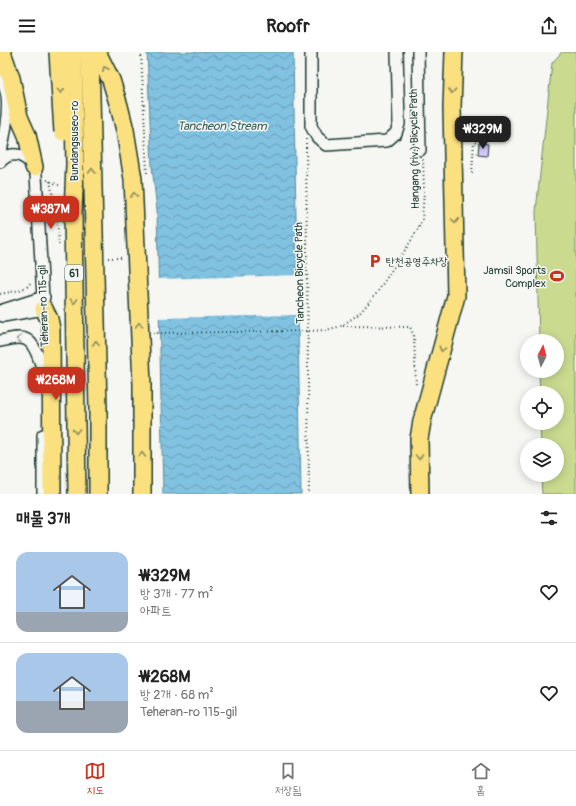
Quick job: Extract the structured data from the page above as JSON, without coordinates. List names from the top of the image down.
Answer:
{
  "streets": {
    "highway": ["Bundangsuseo-ro", "61"],
    "street": ["Teheran-ro 115-gil"],
    "path": ["Hangang (riv.) Bicycle Path", "Tancheon Bicycle Path"]
  },
  "crossings": [
    ["Hangang (riv.) Bicycle Path", "Tancheon Bicycle Path"]
  ],
  "water": ["Tancheon Stream"],
  "places": {
    "parking": ["탄천공영주차장"],
    "sports": ["Jamsil Sports Complex"]
  },
  "north": "top",
  "page": {
    "header": "Roofr",
    "price": ["₩329M", "₩387M", "₩268M"],
    "heading": "매물 3개",
    "list": [
      {
        "name": "₩329M",
        "note": "방 3개 · 77 m² · 아파트"
      },
      {
        "name": "₩268M",
        "note": "방 2개 · 68 m² · Teheran-ro 115-gil"
      }
    ],
    "tabs": ["지도", "저장됨", "홈"]
  }
}
